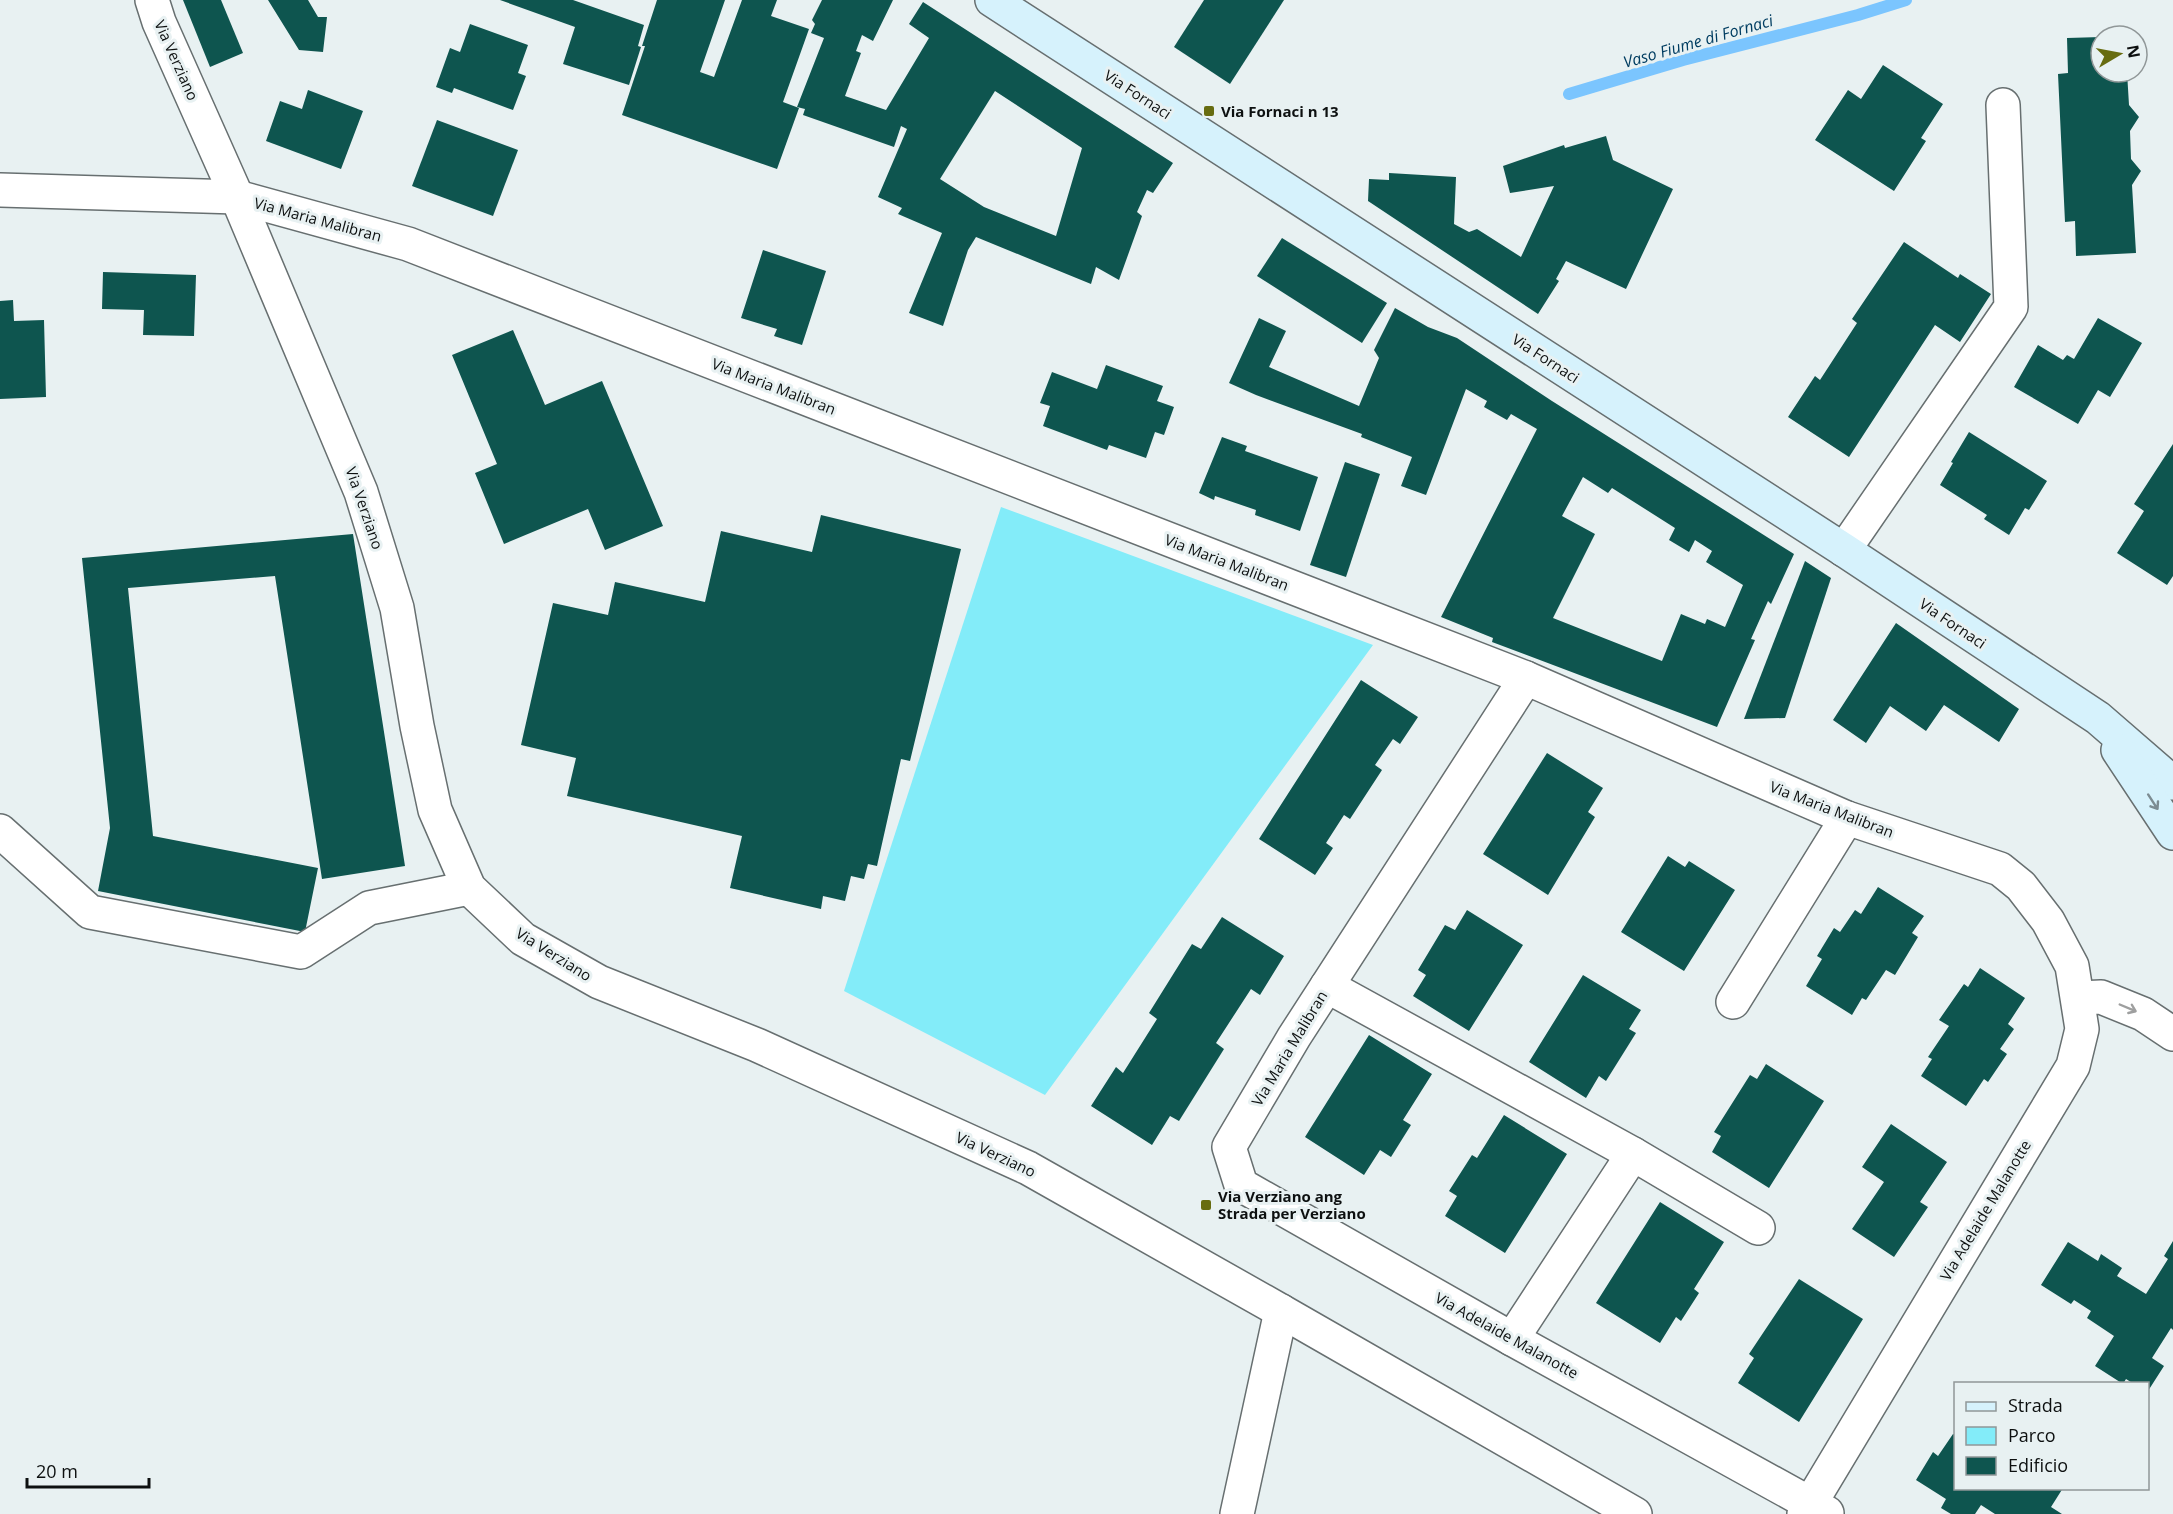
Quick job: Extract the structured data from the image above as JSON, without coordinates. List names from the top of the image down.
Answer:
{
  "streets": {
    "street": [
      "Via Verziano",
      "Via Fornaci",
      "Via Maria Malibran",
      "Via Adelaide Malanotte"
    ]
  },
  "crossings": [
    ["Via Verziano", "Via Maria Malibran"],
    ["Via Maria Malibran", "Via Adelaide Malanotte"]
  ],
  "water": ["Vaso Fiume di Fornaci"],
  "places": {
    "transit": ["Via Fornaci n 13", "Via Verziano ang Strada per Verziano"]
  },
  "legend": ["Strada", "Parco", "Edificio"],
  "scale_bar": "20 m",
  "north": "right"
}
